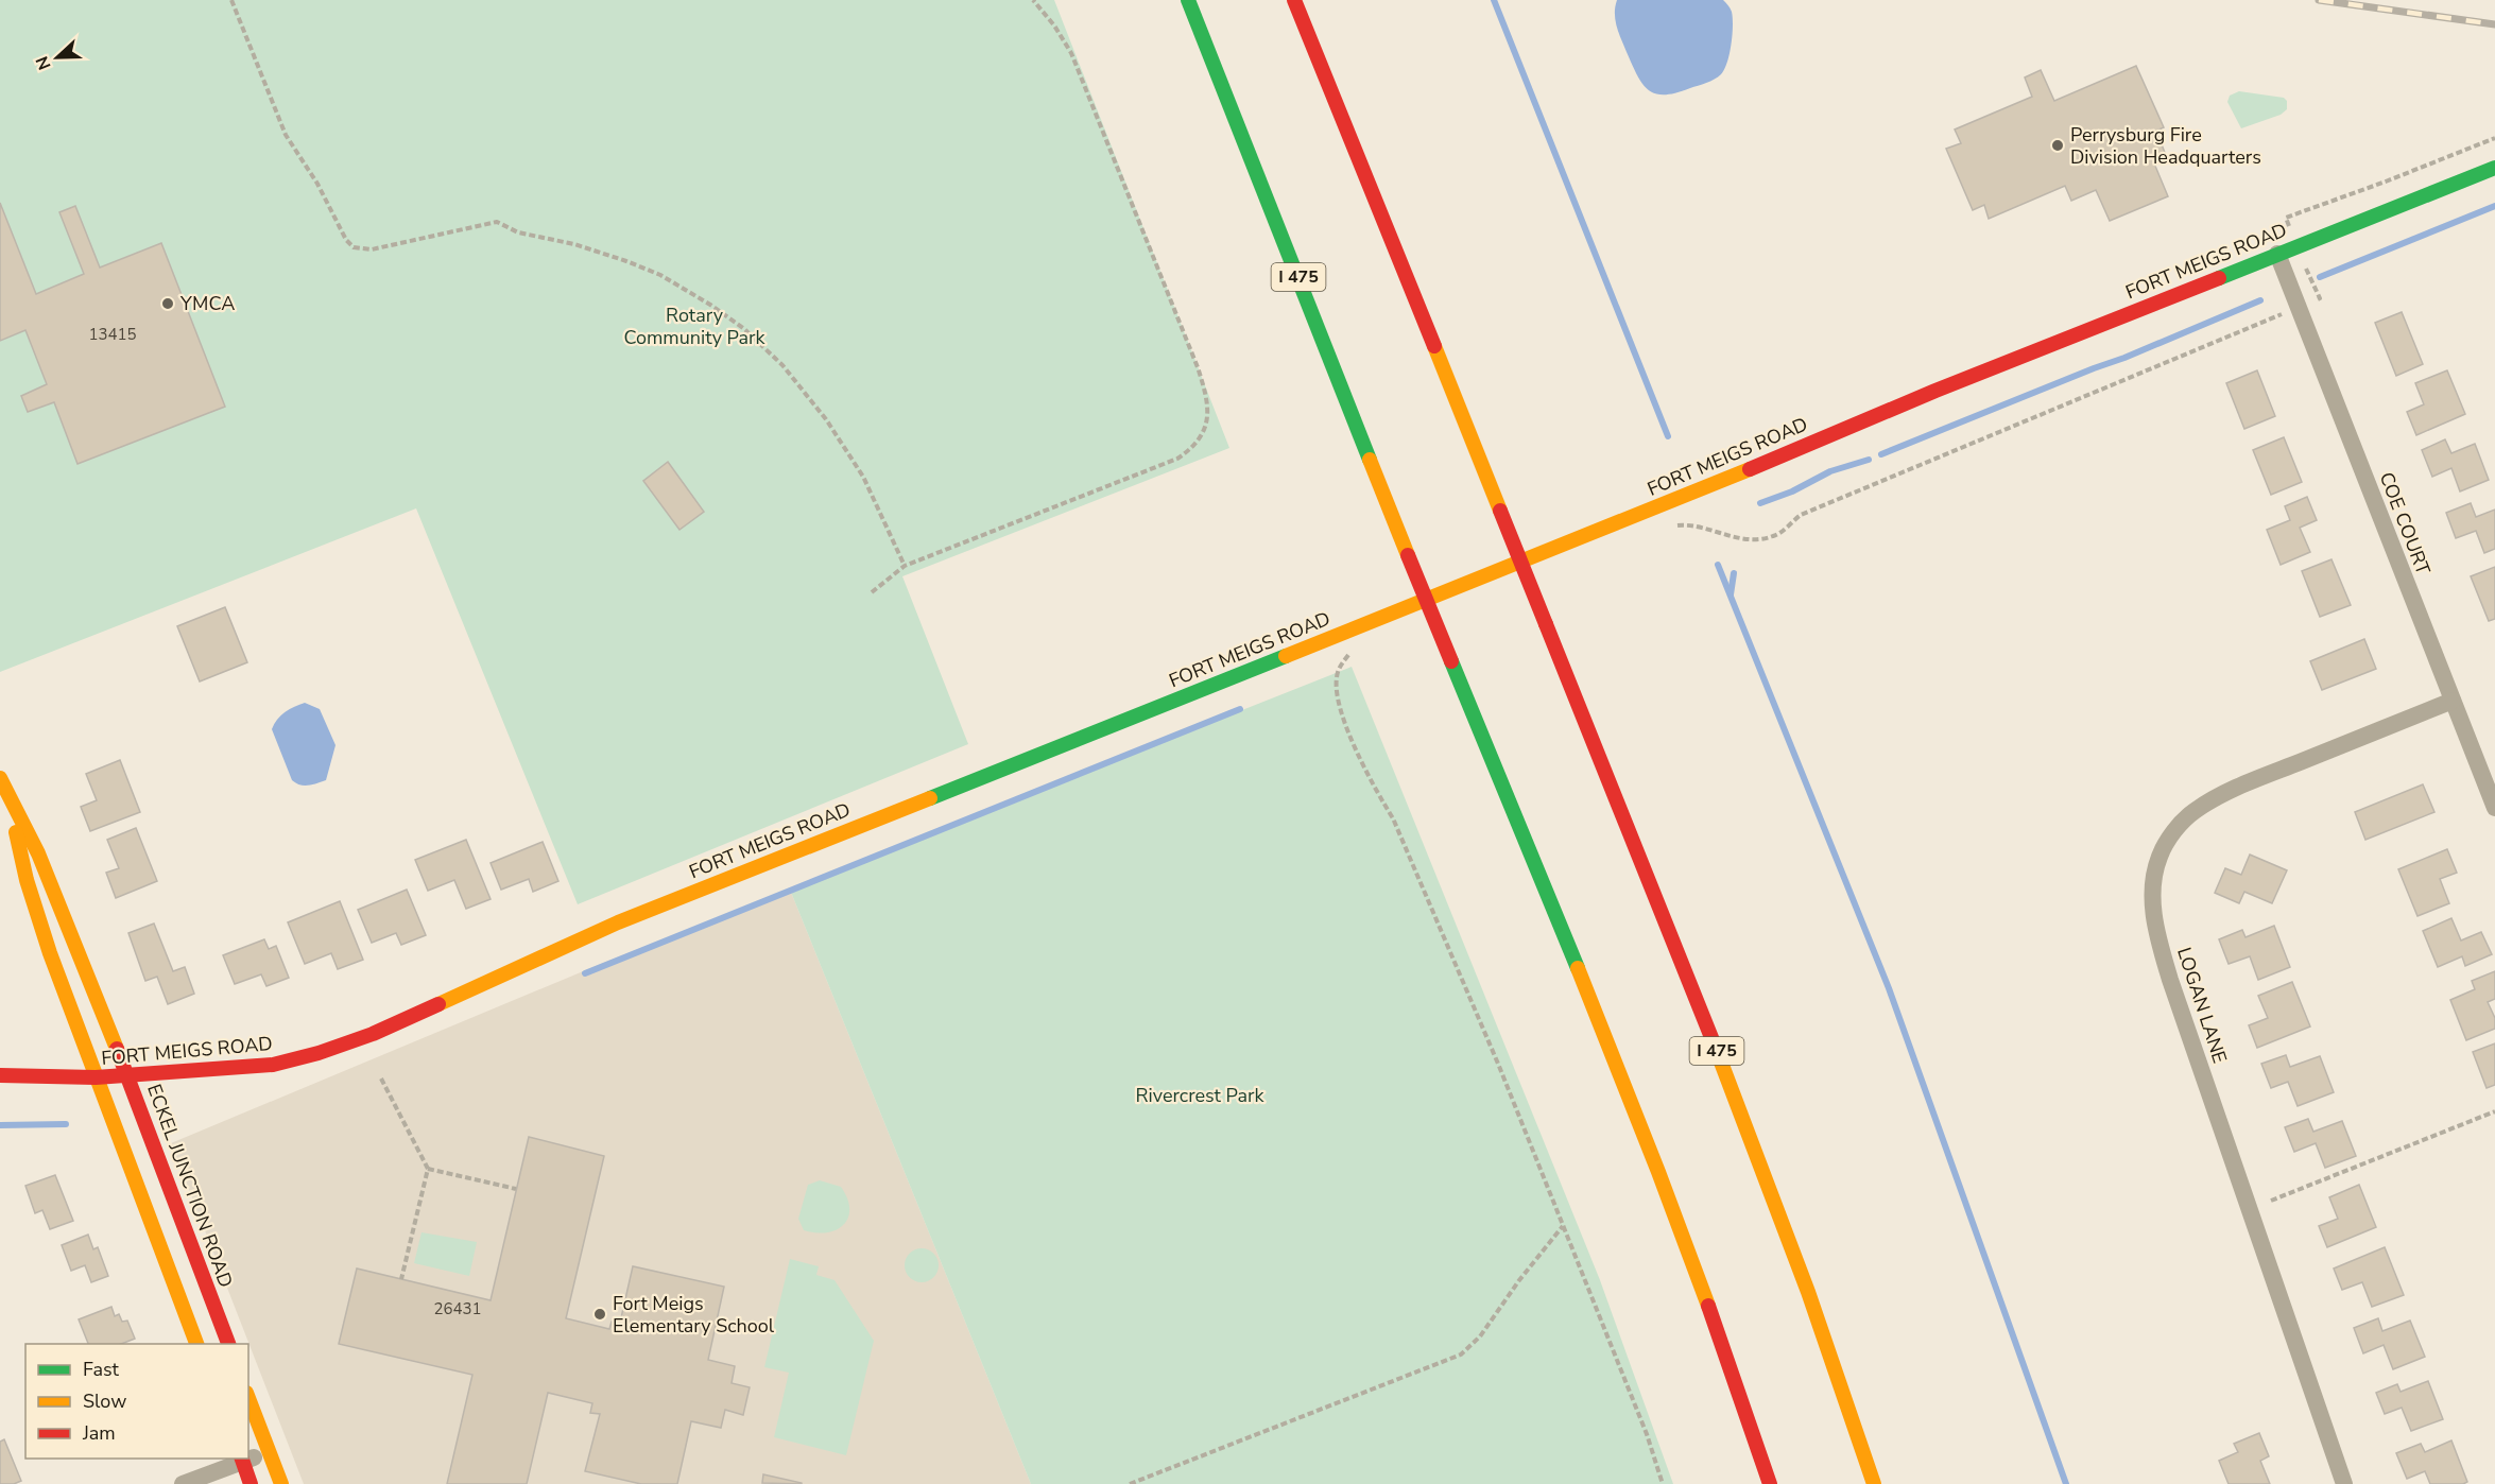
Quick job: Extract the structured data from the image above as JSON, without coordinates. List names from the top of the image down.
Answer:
{
  "streets": {
    "main road": ["FORT MEIGS ROAD", "I 475", "ECKEL JUNCTION ROAD"],
    "street": ["COE COURT", "LOGAN LANE"]
  },
  "crossings": [
    ["FORT MEIGS ROAD", "COE COURT"],
    ["FORT MEIGS ROAD", "ECKEL JUNCTION ROAD"],
    ["COE COURT", "LOGAN LANE"]
  ],
  "parks": ["Rotary Community Park", "Rivercrest Park"],
  "places": ["Perrysburg Fire Division Headquarters", "YMCA", "Fort Meigs Elementary School"],
  "house_numbers": ["13415", "26431"],
  "legend": ["Fast", "Slow", "Jam"],
  "north": "left"
}
